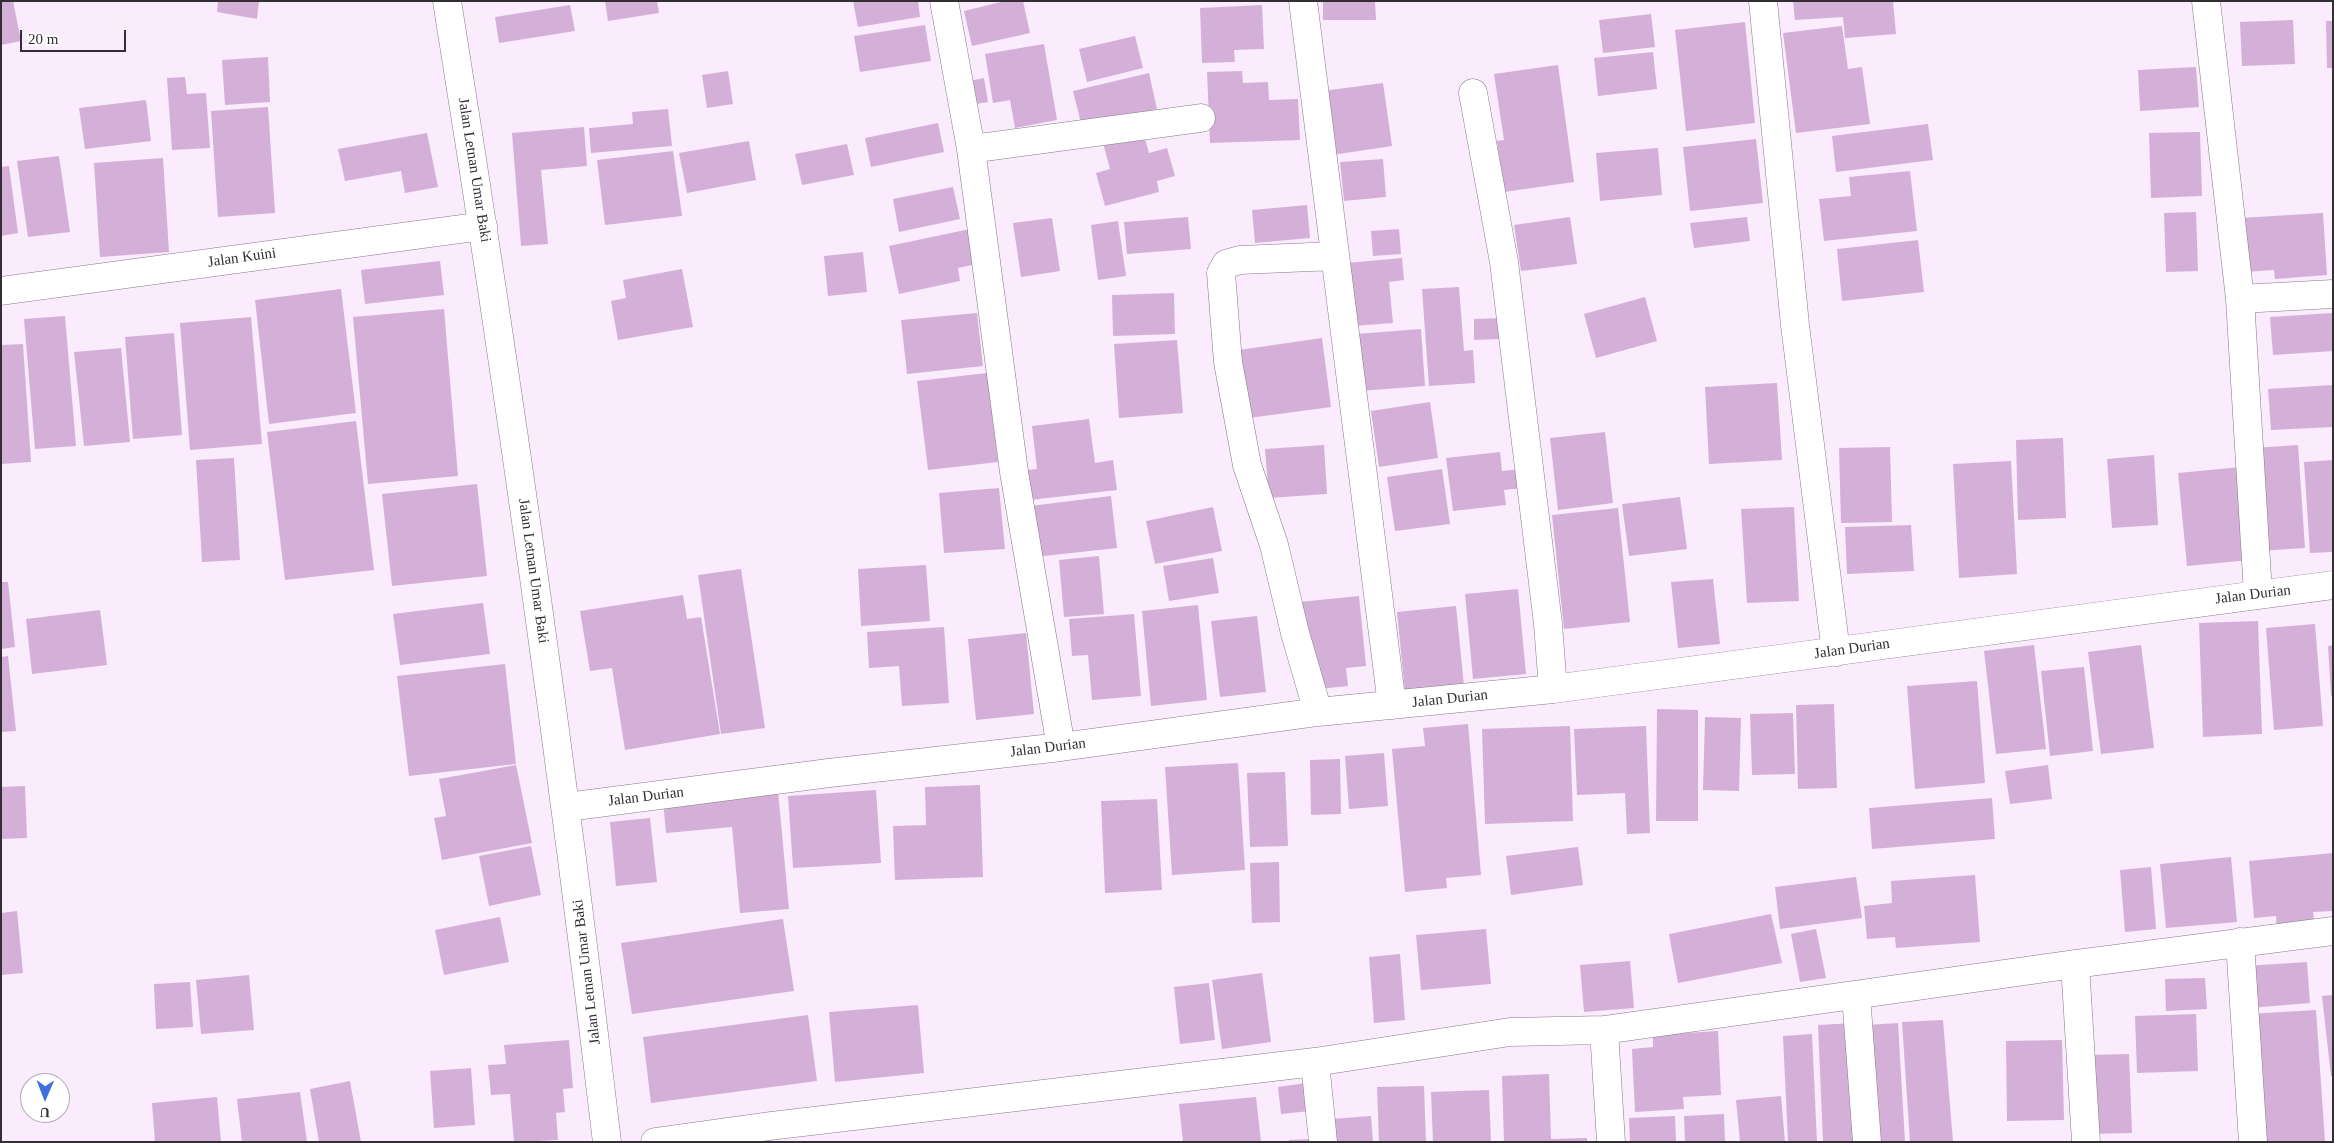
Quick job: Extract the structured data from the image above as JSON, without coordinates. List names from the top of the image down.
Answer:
{
  "streets": {
    "street": ["Jalan Letnan Umar Baki", "Jalan Kuini", "Jalan Durian"]
  },
  "crossings": [
    ["Jalan Letnan Umar Baki", "Jalan Kuini"],
    ["Jalan Letnan Umar Baki", "Jalan Durian"]
  ],
  "scale_bar": "20 m",
  "north": "bottom"
}
